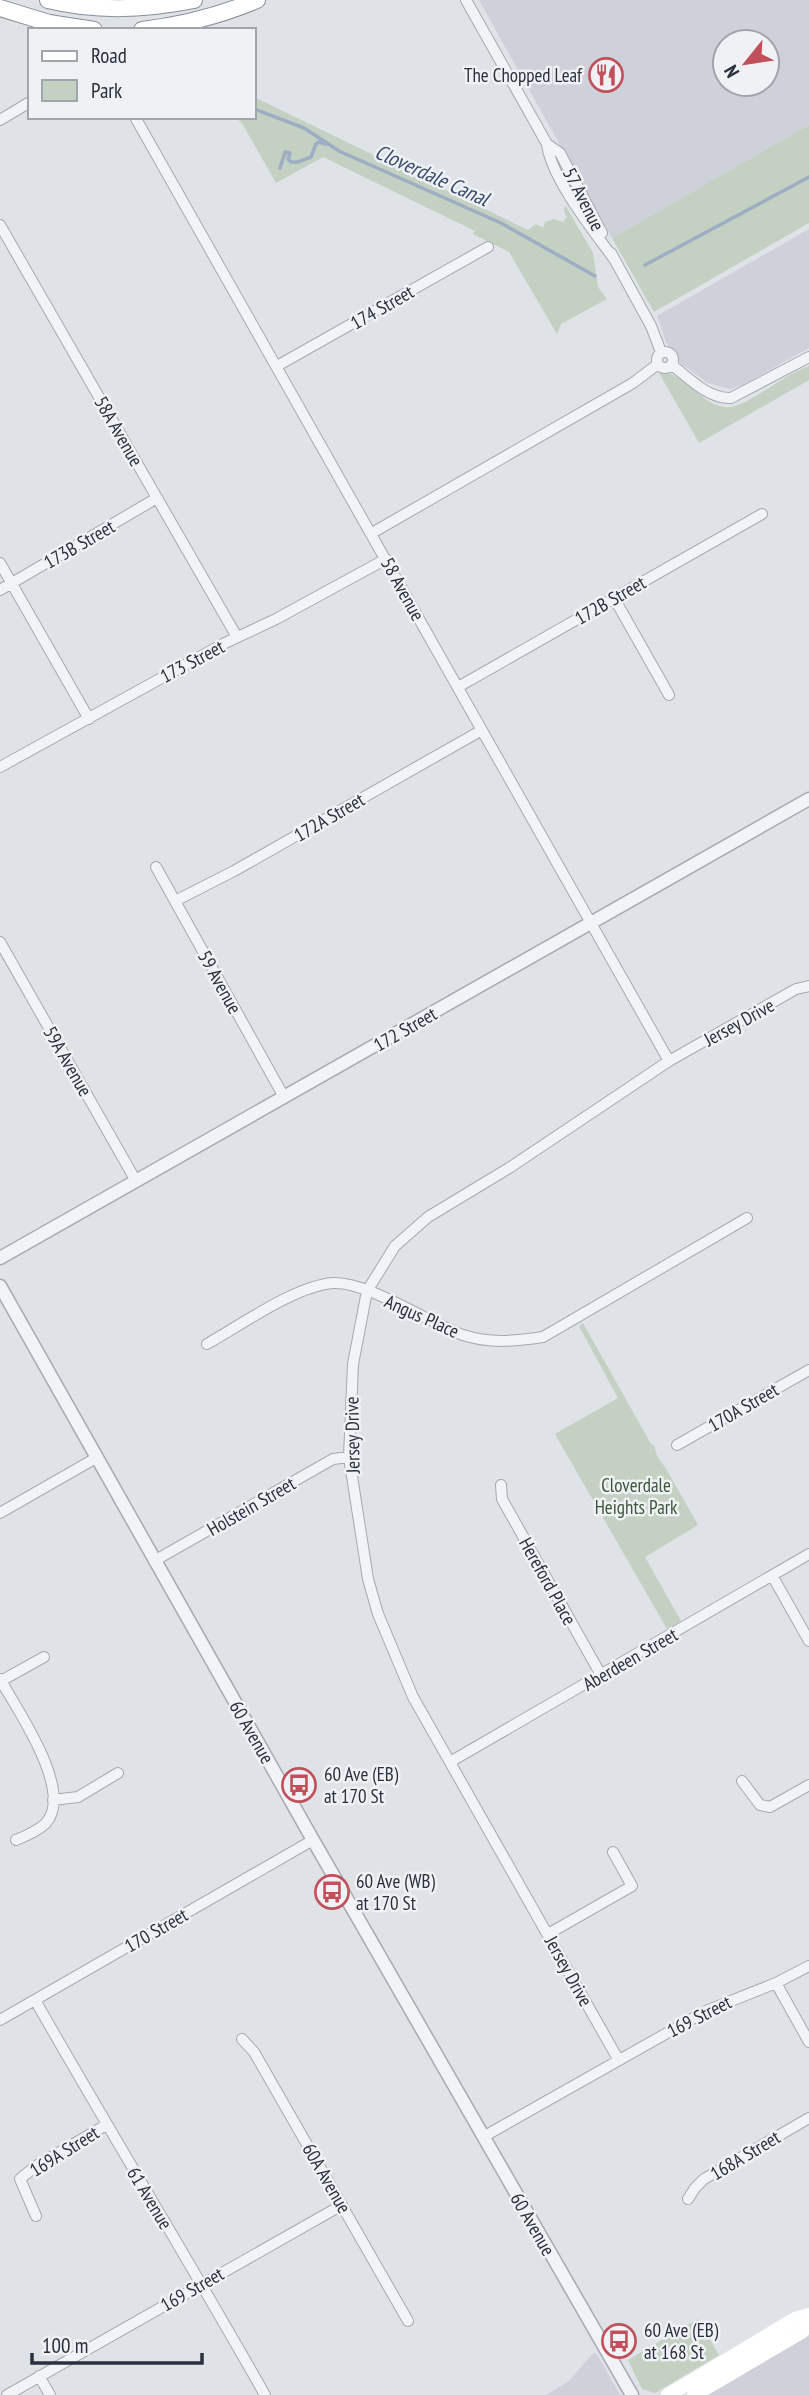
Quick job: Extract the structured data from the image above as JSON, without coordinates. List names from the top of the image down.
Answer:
{
  "streets": {
    "street": [
      "57 Avenue",
      "174 Street",
      "58A Avenue",
      "173B Street",
      "58 Avenue",
      "172B Street",
      "173 Street",
      "172A Street",
      "59 Avenue",
      "Jersey Drive",
      "172 Street",
      "59A Avenue",
      "Angus Place",
      "170A Street",
      "Holstein Street",
      "Hereford Place",
      "Aberdeen Street",
      "60 Avenue",
      "170 Street",
      "169 Street",
      "169A Street",
      "168A Street",
      "60A Avenue",
      "61 Avenue"
    ]
  },
  "crossings": [
    ["174 Street", "58 Avenue"],
    ["58A Avenue", "173B Street"],
    ["58A Avenue", "173 Street"],
    ["58 Avenue", "172B Street"],
    ["58 Avenue", "173 Street"],
    ["58 Avenue", "172A Street"],
    ["58 Avenue", "Jersey Drive"],
    ["58 Avenue", "172 Street"],
    ["172A Street", "59 Avenue"],
    ["59 Avenue", "172 Street"],
    ["Jersey Drive", "Angus Place"],
    ["Jersey Drive", "Holstein Street"],
    ["Jersey Drive", "Aberdeen Street"],
    ["Jersey Drive", "169 Street"],
    ["172 Street", "59A Avenue"],
    ["Holstein Street", "60 Avenue"],
    ["Hereford Place", "Aberdeen Street"],
    ["60 Avenue", "170 Street"],
    ["60 Avenue", "169 Street"],
    ["170 Street", "61 Avenue"],
    ["169 Street", "60A Avenue"],
    ["169 Street", "61 Avenue"],
    ["169A Street", "61 Avenue"]
  ],
  "water": ["Cloverdale Canal"],
  "parks": ["Cloverdale Heights Park"],
  "places": {
    "restaurant": ["The Chopped Leaf"],
    "bus stop": ["60 Ave (EB) at 170 St", "60 Ave (WB) at 170 St", "60 Ave (EB) at 168 St"]
  },
  "legend": ["Road", "Park"],
  "scale_bar": "100 m",
  "north": "bottom left"
}
